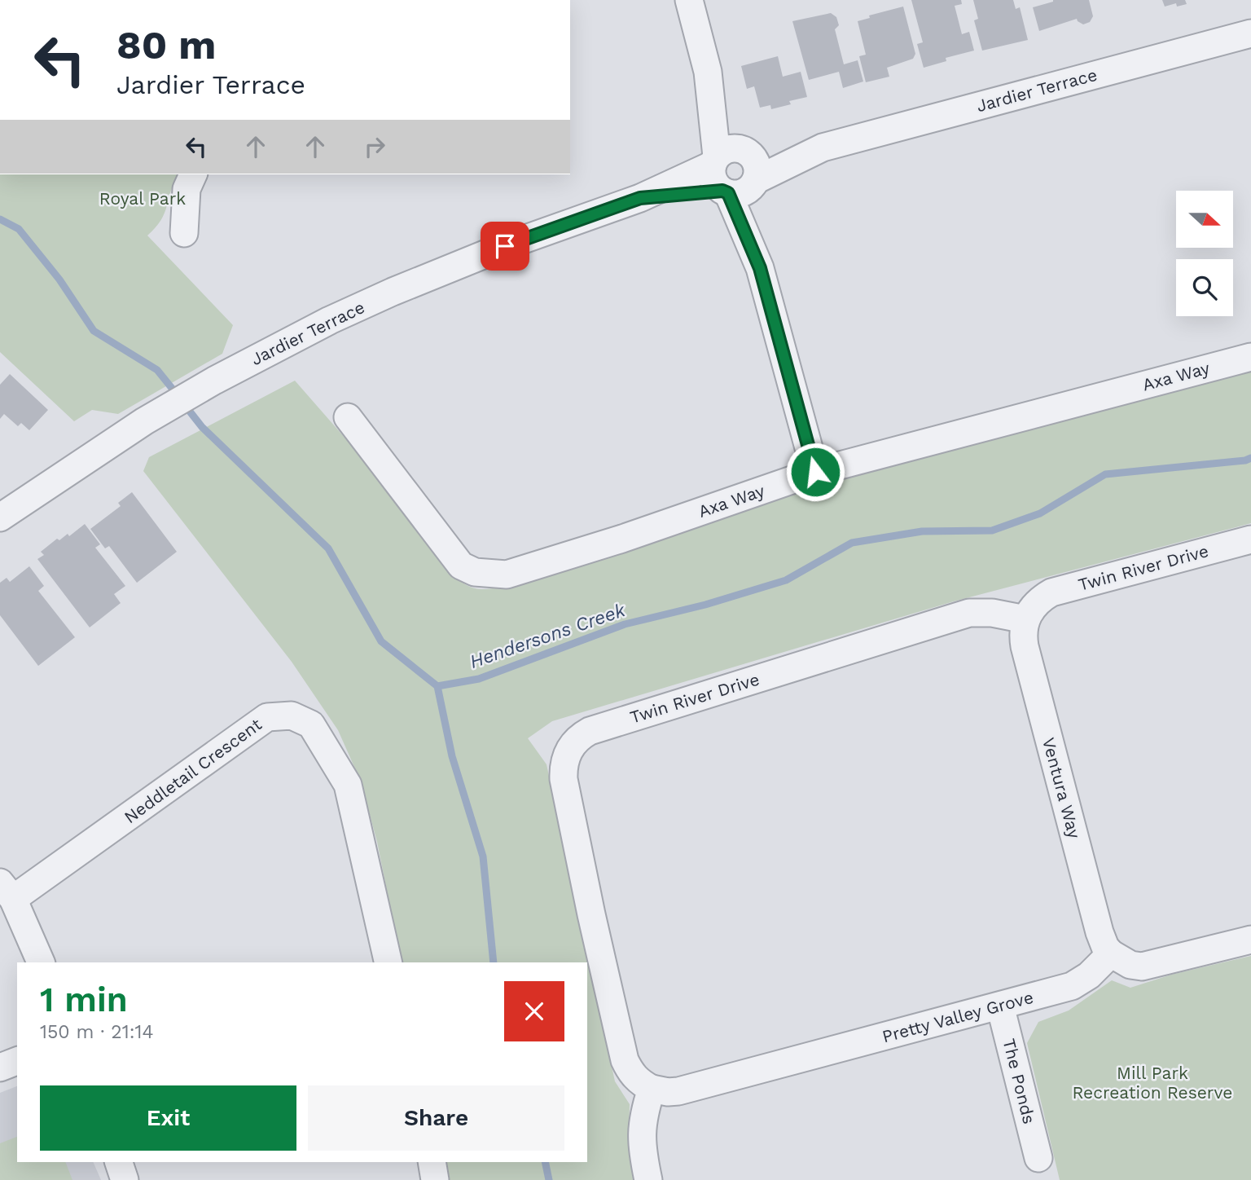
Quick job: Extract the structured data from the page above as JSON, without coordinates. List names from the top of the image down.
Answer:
{
  "streets": {
    "street": [
      "Jardier Terrace",
      "Axa Way",
      "Twin River Drive",
      "Neddletail Crescent",
      "Ventura Way",
      "Pretty Valley Grove",
      "The Ponds"
    ]
  },
  "crossings": [
    ["Twin River Drive", "Ventura Way"],
    ["Twin River Drive", "Pretty Valley Grove"],
    ["Ventura Way", "Pretty Valley Grove"],
    ["Pretty Valley Grove", "The Ponds"]
  ],
  "water": ["Hendersons Creek"],
  "parks": ["Royal Park", "Mill Park Recreation Reserve"],
  "north": "right",
  "page": {
    "turn": ["80 m", "Jardier Terrace"],
    "heading": ["1 min", "150 m · 21:14"],
    "buttons": ["Exit", "Share"]
  }
}
